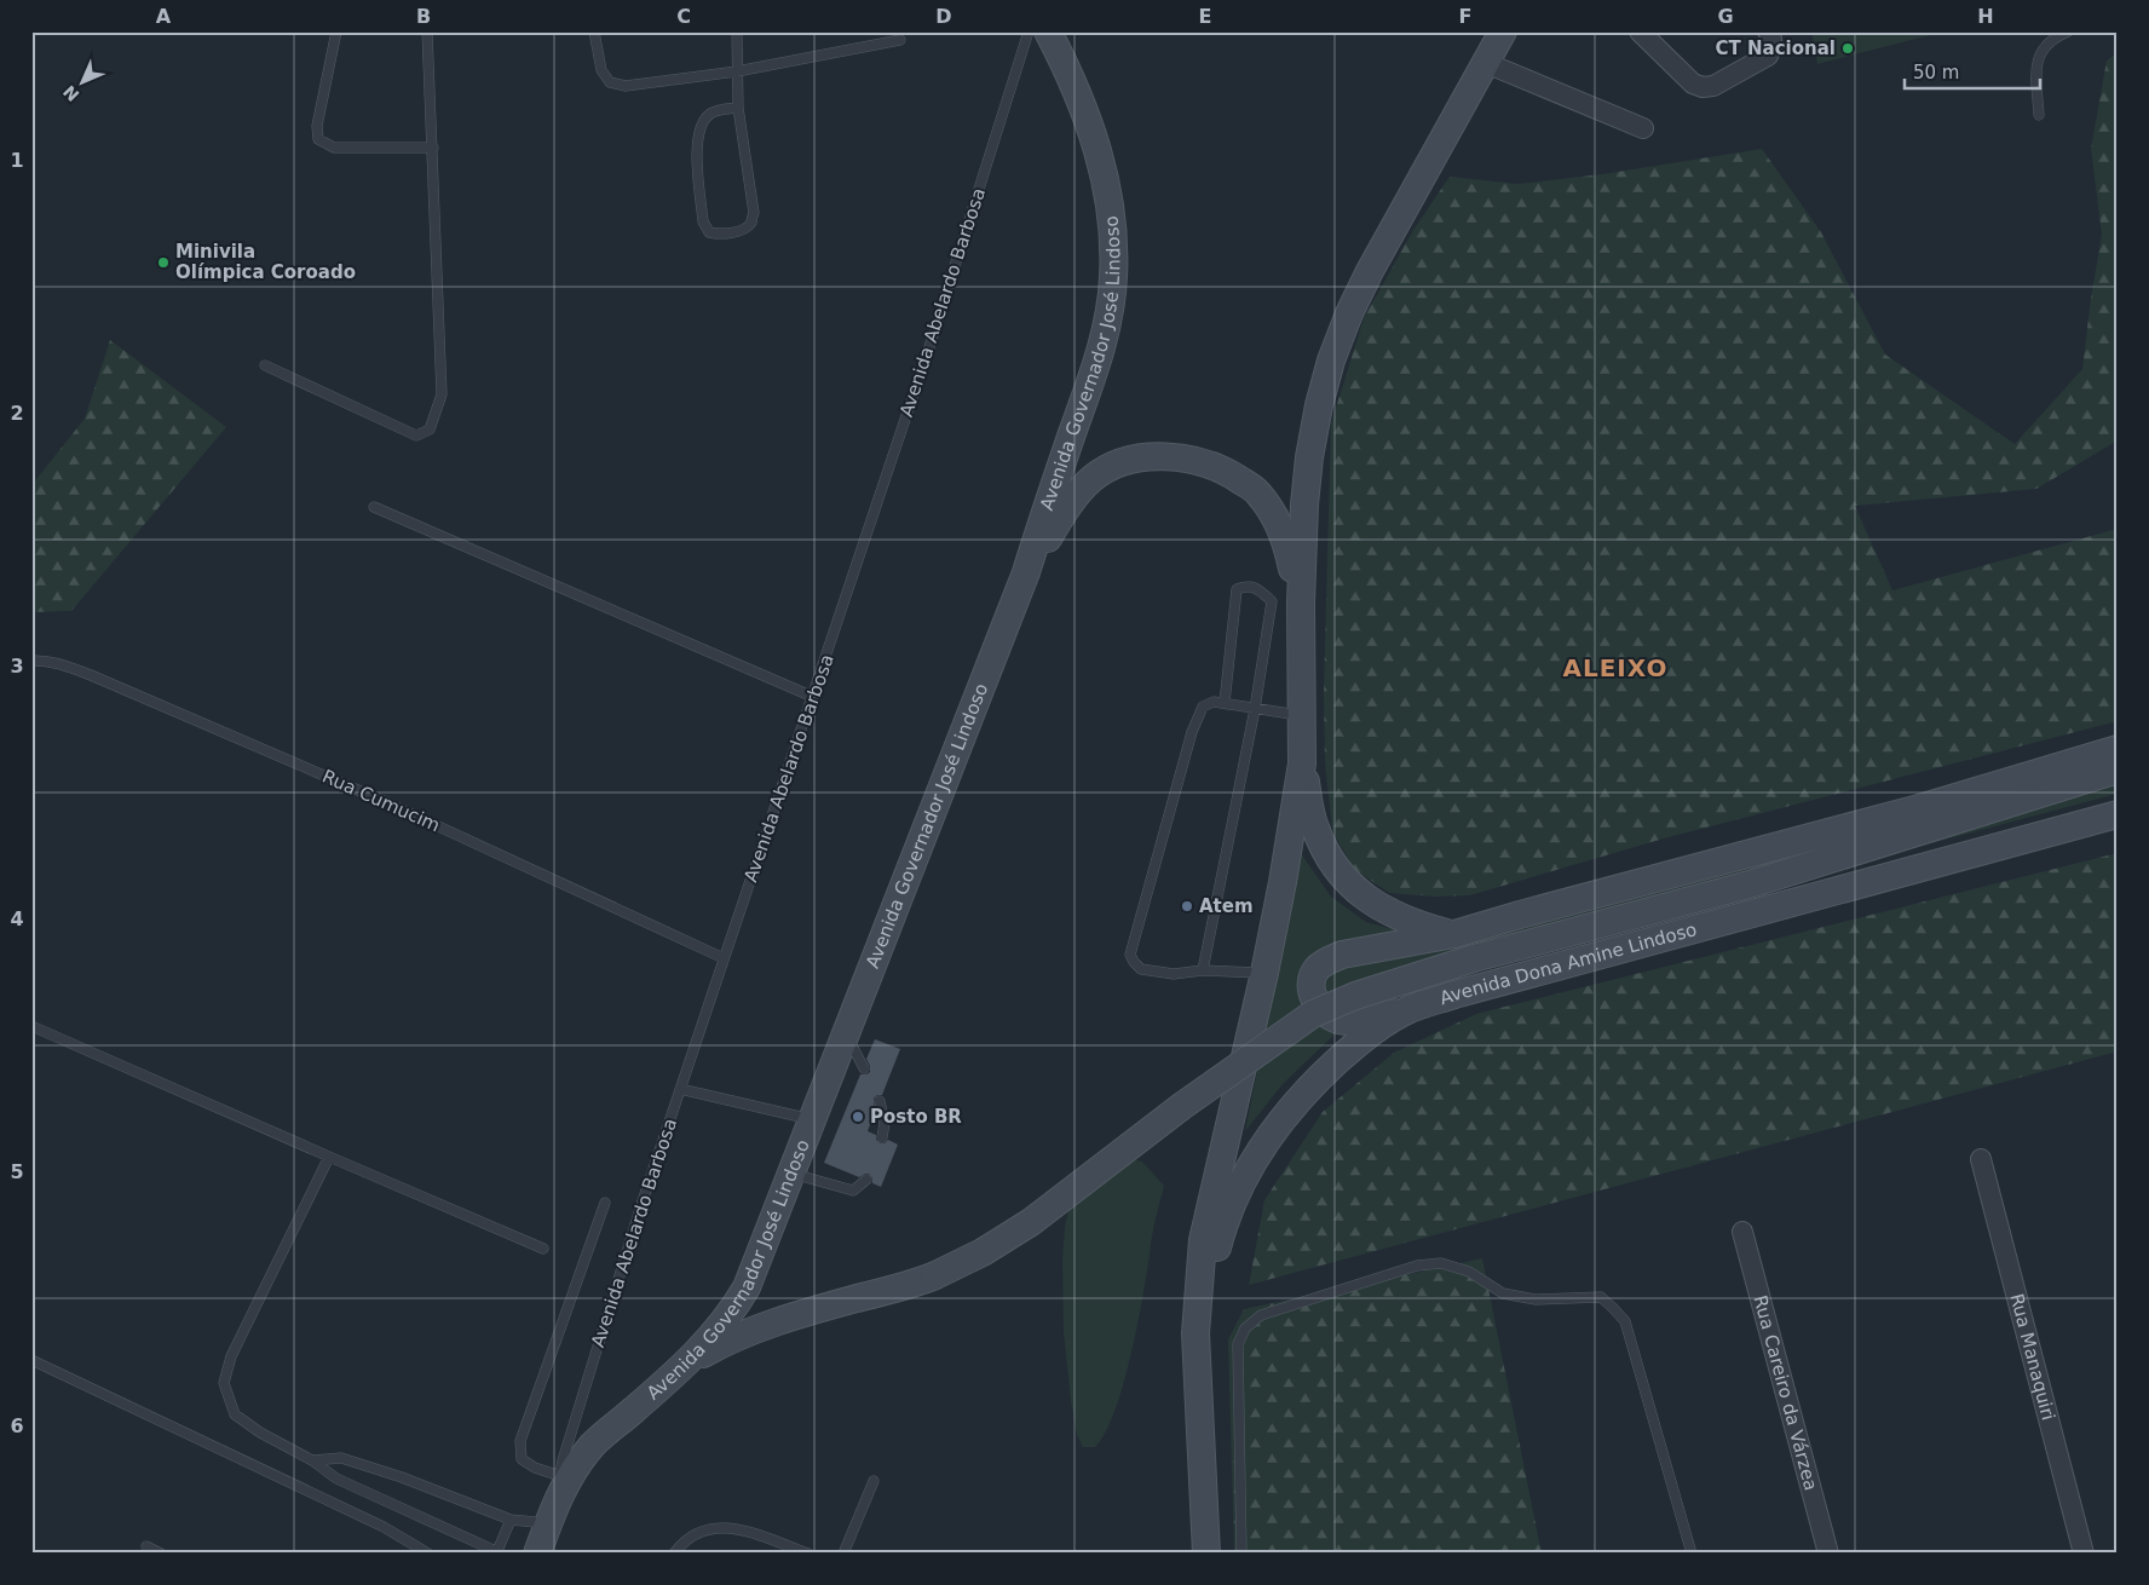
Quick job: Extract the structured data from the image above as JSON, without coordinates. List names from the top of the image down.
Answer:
{
  "streets": {
    "main road": ["Avenida Governador José Lindoso", "Avenida Dona Amine Lindoso"],
    "street": ["Rua Manaquiri", "Rua Careiro da Várzea"],
    "lane": ["Avenida Abelardo Barbosa", "Rua Cumucim"]
  },
  "crossings": [
    ["Avenida Abelardo Barbosa", "Avenida Governador José Lindoso"],
    ["Avenida Abelardo Barbosa", "Rua Cumucim"]
  ],
  "districts": ["ALEIXO"],
  "places": [
    "CT Nacional",
    "Minivila Olímpica Coroado",
    "Atem",
    "Posto BR"
  ],
  "scale_bar": "50 m",
  "north": "bottom left",
  "grid": {
    "columns": [
      "A",
      "B",
      "C",
      "D",
      "E",
      "F",
      "G",
      "H"
    ],
    "rows": [
      "1",
      "2",
      "3",
      "4",
      "5",
      "6"
    ]
  }
}
